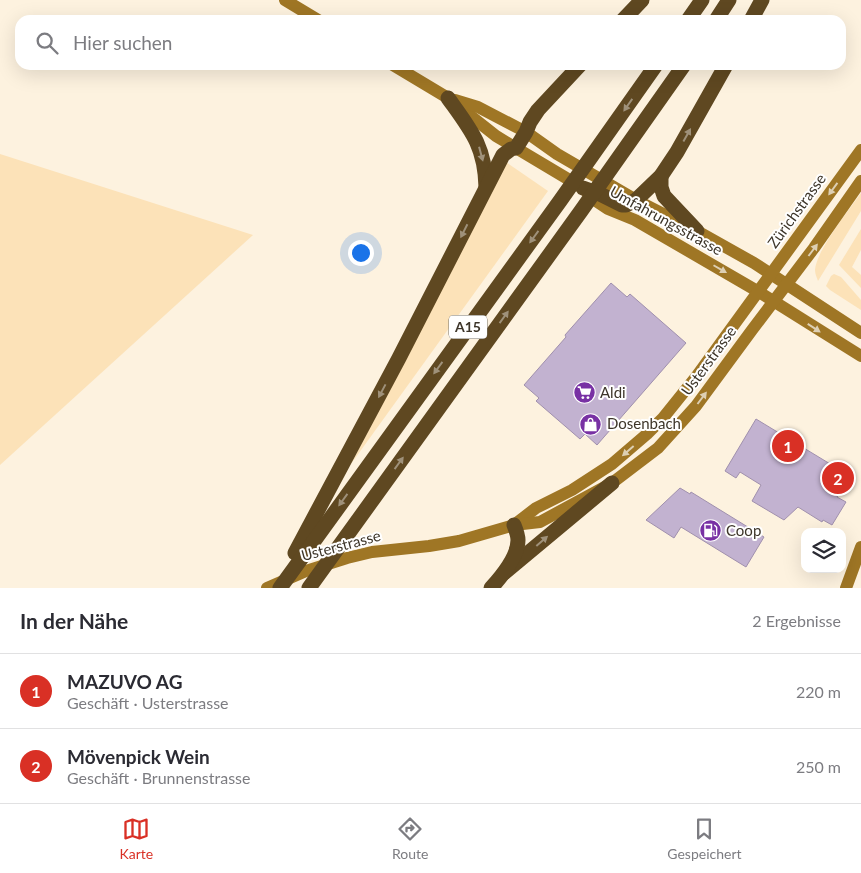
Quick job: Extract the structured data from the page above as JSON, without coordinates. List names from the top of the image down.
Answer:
{
  "streets": {
    "highway": ["A15"],
    "main road": ["Zürichstrasse", "Umfahrungsstrasse", "Usterstrasse"]
  },
  "crossings": [
    ["Zürichstrasse", "Umfahrungsstrasse"],
    ["Zürichstrasse", "Usterstrasse"],
    ["Umfahrungsstrasse", "Usterstrasse"]
  ],
  "places": {
    "supermarket": ["Aldi"],
    "shop": ["Dosenbach"],
    "fuel station": ["Coop"]
  },
  "page": {
    "search": "Hier suchen",
    "pins": ["1", "2"],
    "heading": ["In der Nähe", "2 Ergebnisse"],
    "list": [
      {
        "mark": "1",
        "name": "MAZUVO AG",
        "note": "Geschäft · Usterstrasse",
        "value": "220 m"
      },
      {
        "mark": "2",
        "name": "Mövenpick Wein",
        "note": "Geschäft · Brunnenstrasse",
        "value": "250 m"
      }
    ],
    "nav": ["Karte", "Route", "Gespeichert"]
  }
}
